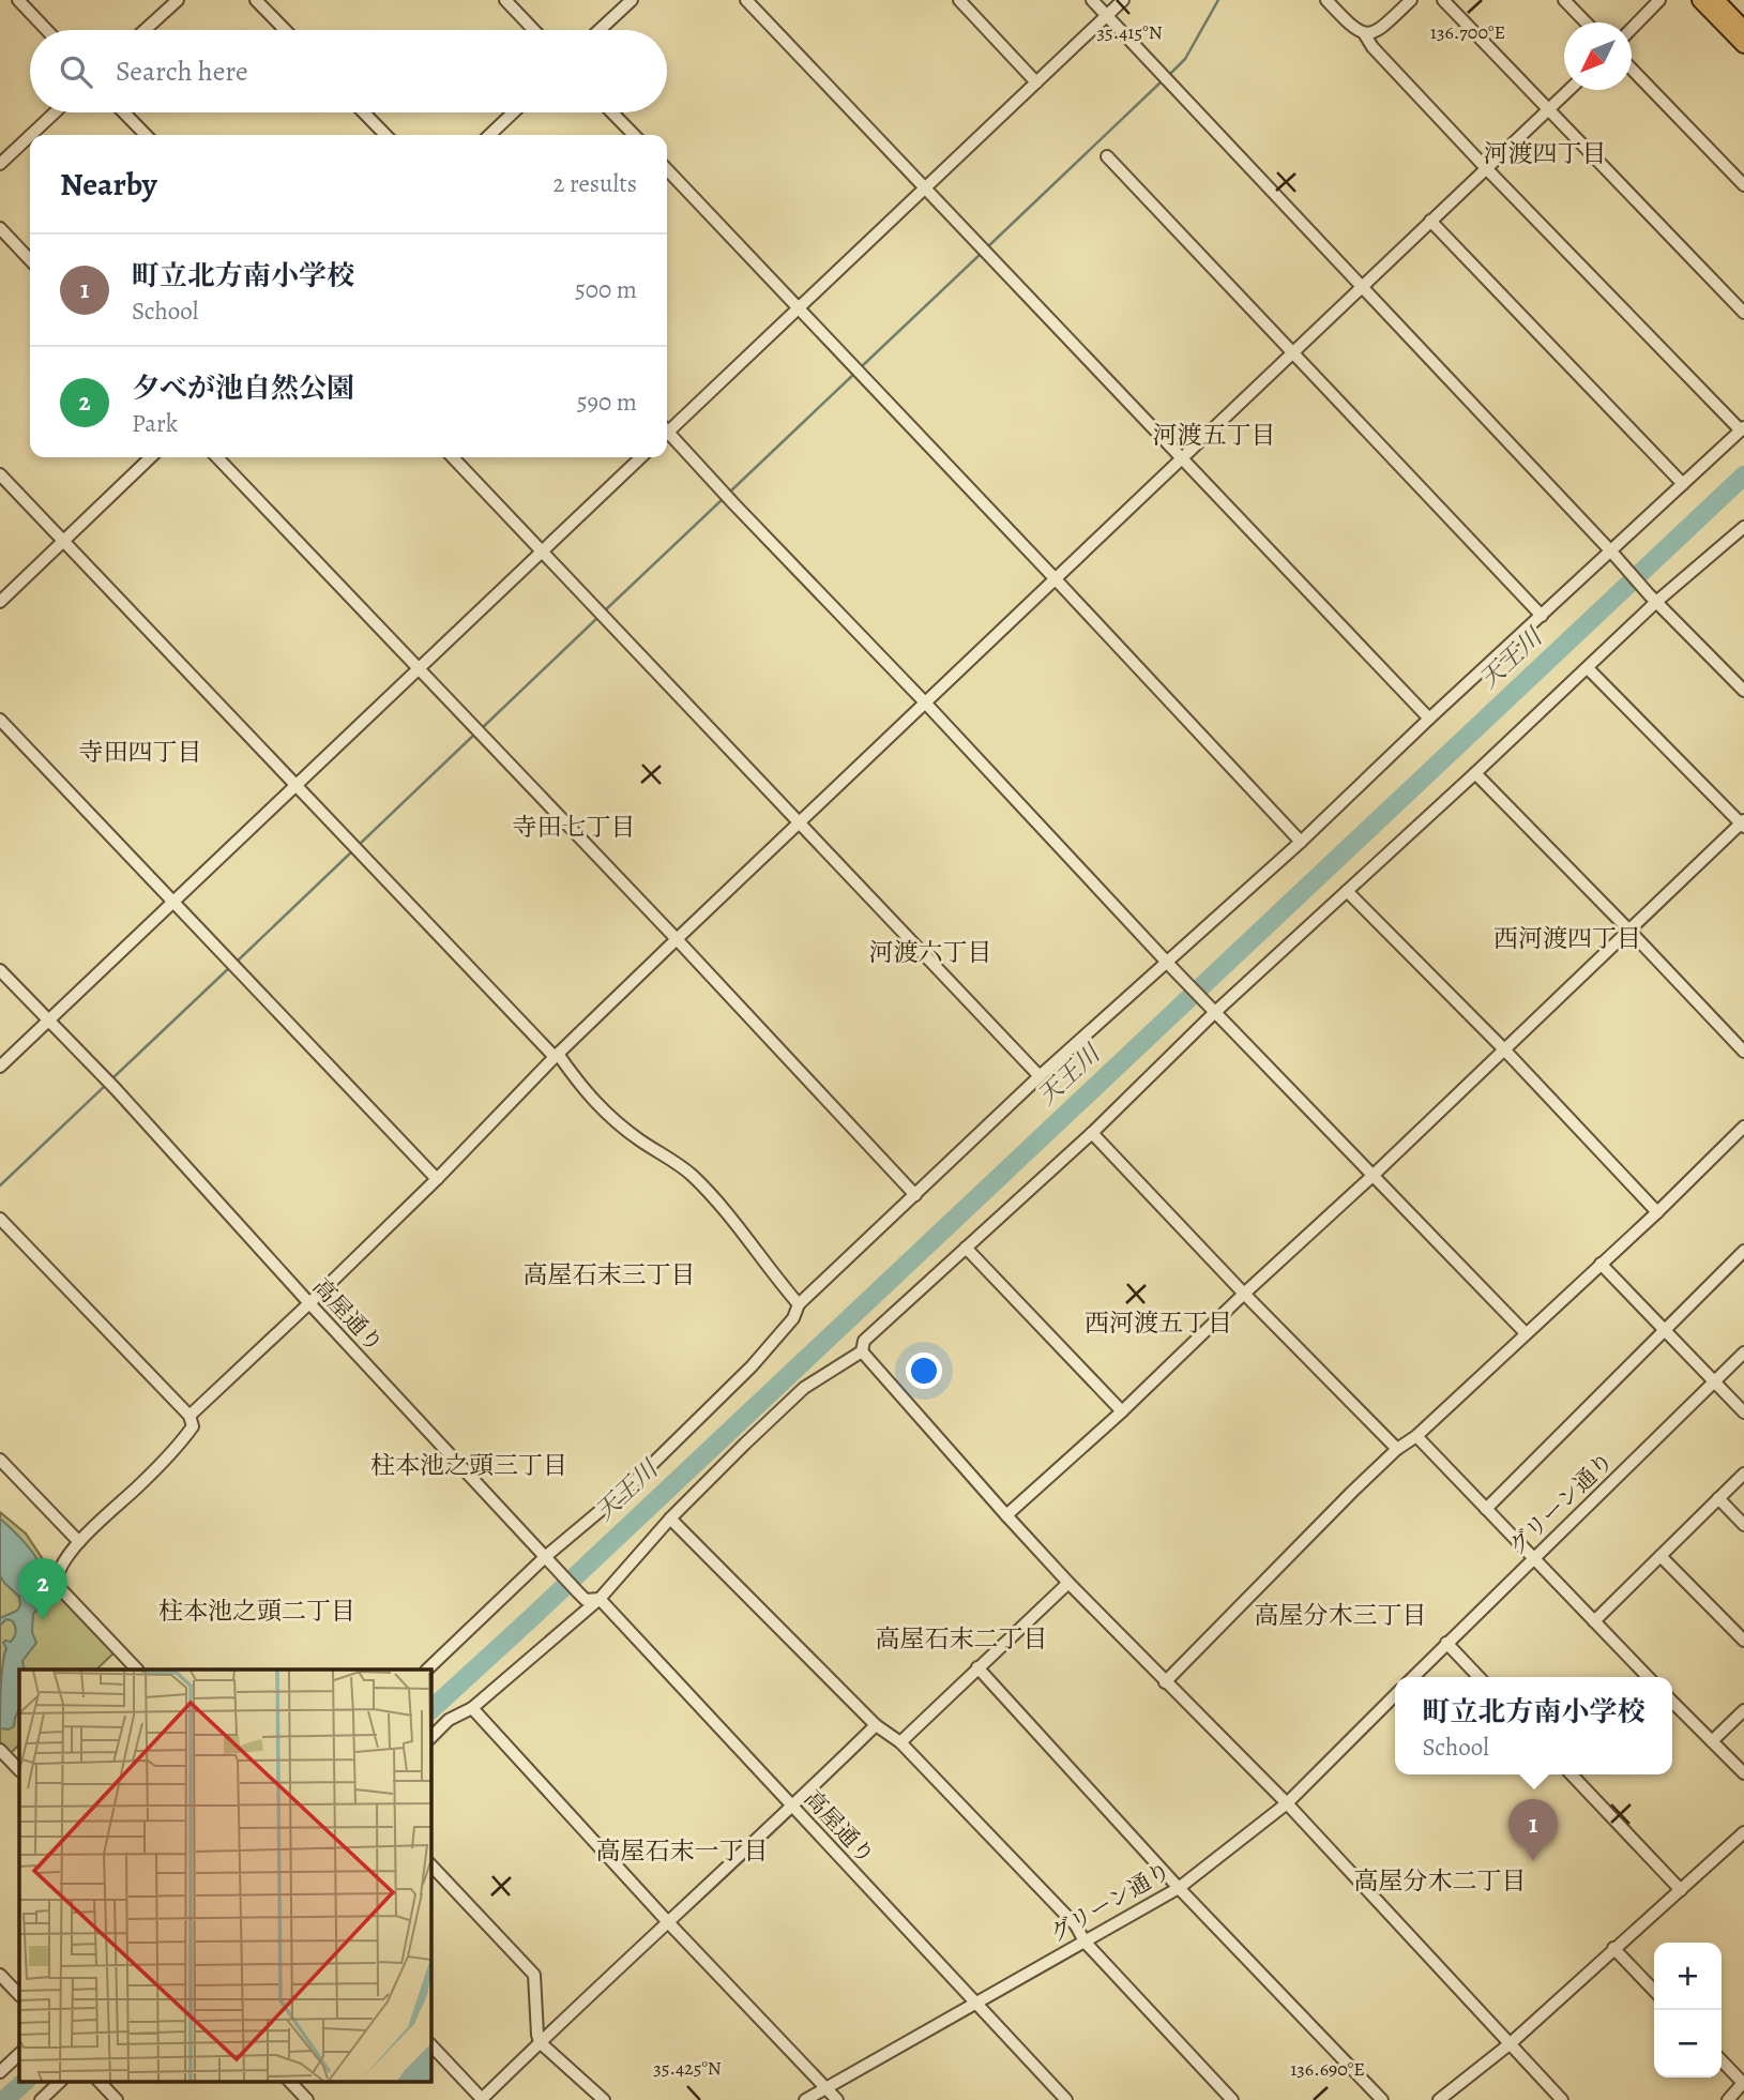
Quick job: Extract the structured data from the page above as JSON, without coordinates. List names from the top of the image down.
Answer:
{
  "streets": {
    "street": ["高屋通り", "グリーン通り"]
  },
  "crossings": [
    ["高屋通り", "グリーン通り"]
  ],
  "districts": [
    "河渡四丁目",
    "河渡五丁目",
    "寺田四丁目",
    "寺田七丁目",
    "西河渡四丁目",
    "河渡六丁目",
    "高屋石末三丁目",
    "西河渡五丁目",
    "柱本池之頭三丁目",
    "柱本池之頭二丁目",
    "高屋分木三丁目",
    "高屋石末二丁目",
    "高屋石末一丁目",
    "高屋分木二丁目"
  ],
  "water": ["天王川"],
  "north": "bottom left",
  "page": {
    "search": "Search here",
    "heading": ["Nearby", "2 results"],
    "list": [
      {
        "mark": "1",
        "name": "町立北方南小学校",
        "note": "School",
        "value": "500 m"
      },
      {
        "mark": "2",
        "name": "夕べが池自然公園",
        "note": "Park",
        "value": "590 m"
      }
    ],
    "pins": ["2", "1"],
    "popup": ["町立北方南小学校", "School"],
    "map_buttons": ["+", "−"]
  },
  "coordinates": [
    "136.700°E",
    "35.415°N",
    "35.425°N",
    "136.690°E"
  ]
}
